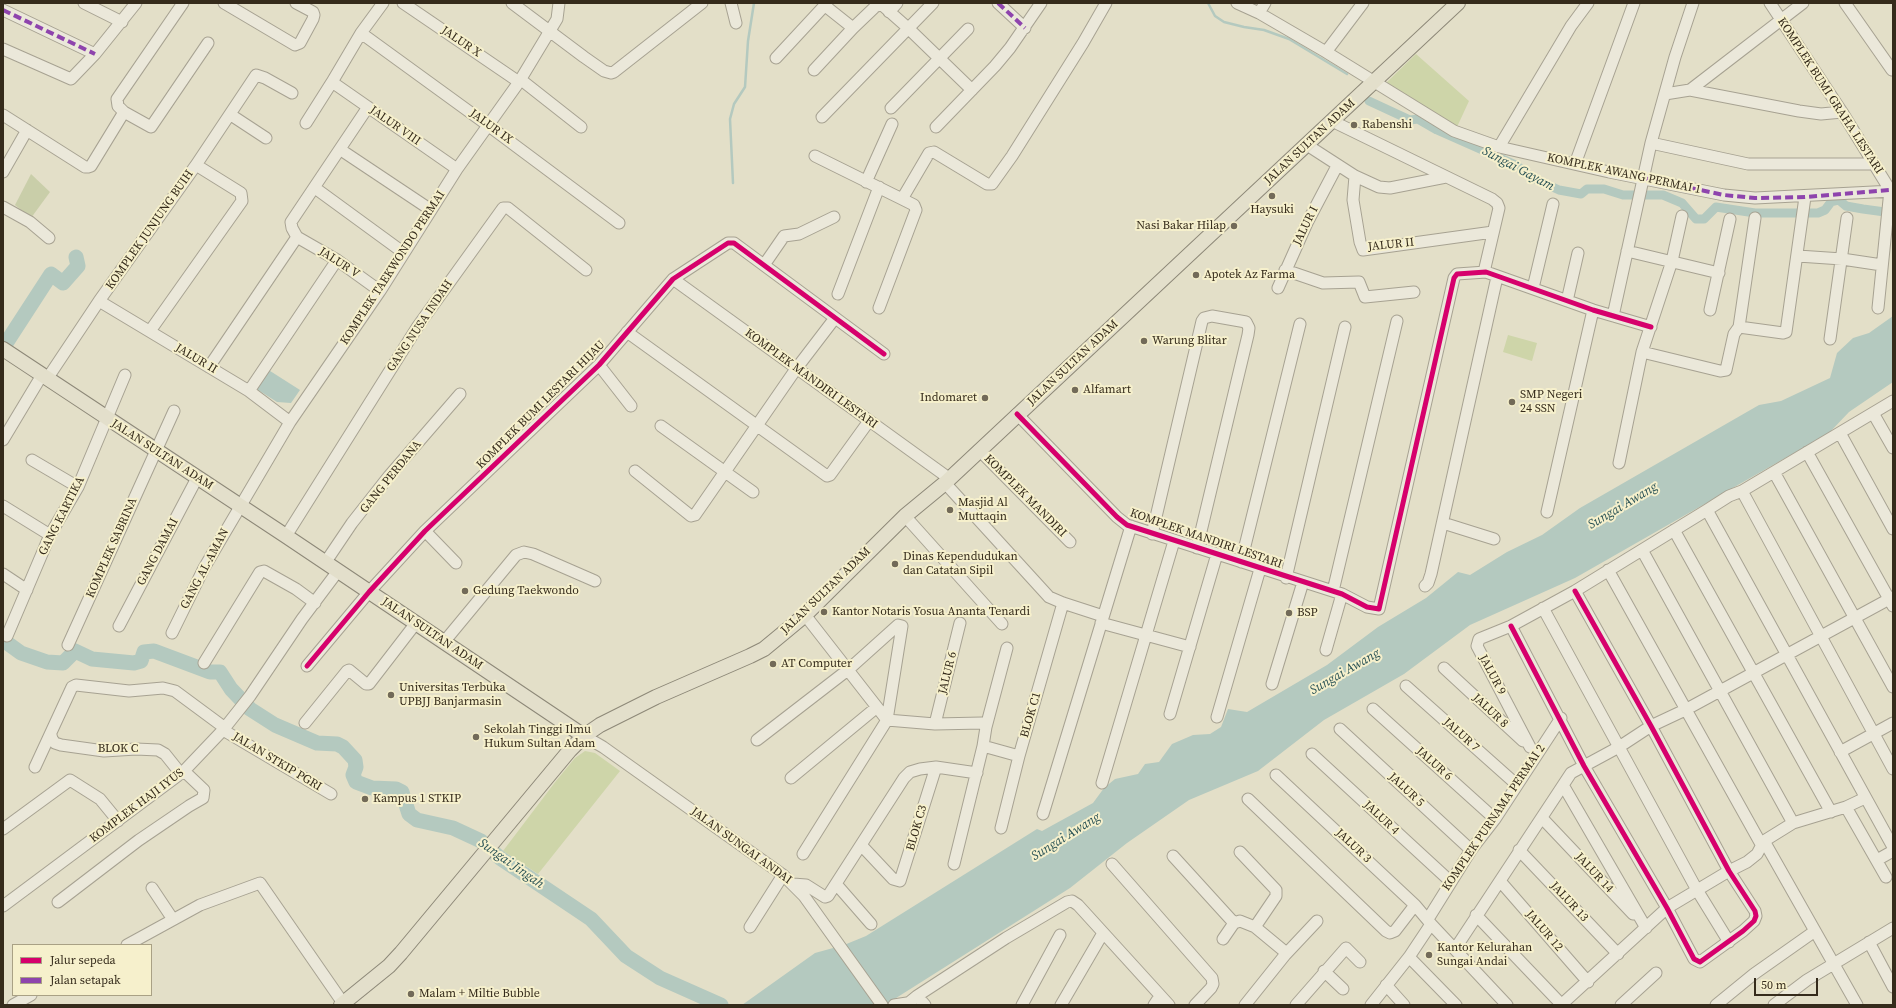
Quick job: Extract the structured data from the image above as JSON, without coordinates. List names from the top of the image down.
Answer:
{
  "streets": {
    "main road": ["JALAN SULTAN ADAM"],
    "street": [
      "JALUR X",
      "KOMPLEK BUMI GRAHA LESTARI",
      "JALUR VIII",
      "JALUR IX",
      "KOMPLEK AWANG PERMAI 1",
      "JALUR I",
      "KOMPLEK JUNJUNG BUIH",
      "JALUR II",
      "JALUR V",
      "KOMPLEK TAEKWONDO PERMAI",
      "GANG NUSA INDAH",
      "KOMPLEK MANDIRI LESTARI",
      "KOMPLEK BUMI LESTARI HIJAU",
      "GANG PERDANA",
      "KOMPLEK MANDIRI",
      "GANG KARTIKA",
      "KOMPLEK SABRINA",
      "GANG DAMAI",
      "GANG AL-AMAN",
      "JALUR 6",
      "JALUR 9",
      "JALUR 8",
      "BLOK C1",
      "JALUR 7",
      "BLOK C",
      "JALAN STKIP PGRI",
      "JALUR 5",
      "KOMPLEK HAJI IYUS",
      "JALUR 4",
      "KOMPLEK PURNAMA PERMAI 2",
      "BLOK C3",
      "JALAN SUNGAI ANDAI",
      "JALUR 3",
      "JALUR 14",
      "JALUR 13",
      "JALUR 12"
    ]
  },
  "crossings": [
    ["JALUR X", "KOMPLEK TAEKWONDO PERMAI"],
    ["KOMPLEK BUMI GRAHA LESTARI", "KOMPLEK AWANG PERMAI 1"],
    ["JALUR VIII", "KOMPLEK TAEKWONDO PERMAI"],
    ["JALUR IX", "KOMPLEK TAEKWONDO PERMAI"],
    ["JALAN SULTAN ADAM", "KOMPLEK AWANG PERMAI 1"],
    ["JALAN SULTAN ADAM", "KOMPLEK JUNJUNG BUIH"],
    ["JALAN SULTAN ADAM", "KOMPLEK TAEKWONDO PERMAI"],
    ["JALAN SULTAN ADAM", "GANG NUSA INDAH"],
    ["JALAN SULTAN ADAM", "KOMPLEK MANDIRI LESTARI"],
    ["JALAN SULTAN ADAM", "KOMPLEK BUMI LESTARI HIJAU"],
    ["JALAN SULTAN ADAM", "GANG PERDANA"],
    ["JALAN SULTAN ADAM", "KOMPLEK MANDIRI"],
    ["JALAN SULTAN ADAM", "GANG KARTIKA"],
    ["JALAN SULTAN ADAM", "KOMPLEK SABRINA"],
    ["JALAN SULTAN ADAM", "GANG DAMAI"],
    ["JALAN SULTAN ADAM", "GANG AL-AMAN"],
    ["JALAN SULTAN ADAM", "KOMPLEK HAJI IYUS"],
    ["JALAN SULTAN ADAM", "JALAN SUNGAI ANDAI"],
    ["KOMPLEK JUNJUNG BUIH", "JALUR II"],
    ["JALUR II", "KOMPLEK TAEKWONDO PERMAI"],
    ["JALUR V", "KOMPLEK TAEKWONDO PERMAI"],
    ["KOMPLEK TAEKWONDO PERMAI", "GANG AL-AMAN"],
    ["KOMPLEK MANDIRI LESTARI", "KOMPLEK BUMI LESTARI HIJAU"],
    ["KOMPLEK MANDIRI LESTARI", "BLOK C1"],
    ["JALUR 6", "KOMPLEK PURNAMA PERMAI 2"],
    ["JALUR 9", "JALUR 8"],
    ["JALUR 9", "KOMPLEK PURNAMA PERMAI 2"],
    ["JALUR 8", "KOMPLEK PURNAMA PERMAI 2"],
    ["JALUR 7", "KOMPLEK PURNAMA PERMAI 2"],
    ["BLOK C", "JALAN STKIP PGRI"],
    ["BLOK C", "KOMPLEK HAJI IYUS"],
    ["JALAN STKIP PGRI", "KOMPLEK HAJI IYUS"],
    ["JALUR 5", "KOMPLEK PURNAMA PERMAI 2"],
    ["JALUR 4", "KOMPLEK PURNAMA PERMAI 2"],
    ["KOMPLEK PURNAMA PERMAI 2", "JALUR 3"]
  ],
  "water": ["Sungai Gayam", "Sungai Awang", "Sungai Jingah"],
  "places": [
    "Rabenshi",
    "Haysuki",
    "Nasi Bakar Hilap",
    "Apotek Az Farma",
    "Warung Blitar",
    "Alfamart",
    "Indomaret",
    "SMP Negeri 24 SSN",
    "Masjid Al Muttaqin",
    "Dinas Kependudukan dan Catatan Sipil",
    "Gedung Taekwondo",
    "Kantor Notaris Yosua Ananta Tenardi",
    "BSP",
    "AT Computer",
    "Universitas Terbuka UPBJJ Banjarmasin",
    "Sekolah Tinggi Ilmu Hukum Sultan Adam",
    "Kampus 1 STKIP",
    "Kantor Kelurahan Sungai Andai",
    "Malam + Miltie Bubble"
  ],
  "legend": ["Jalur sepeda", "Jalan setapak"],
  "scale_bar": "50 m"
}
